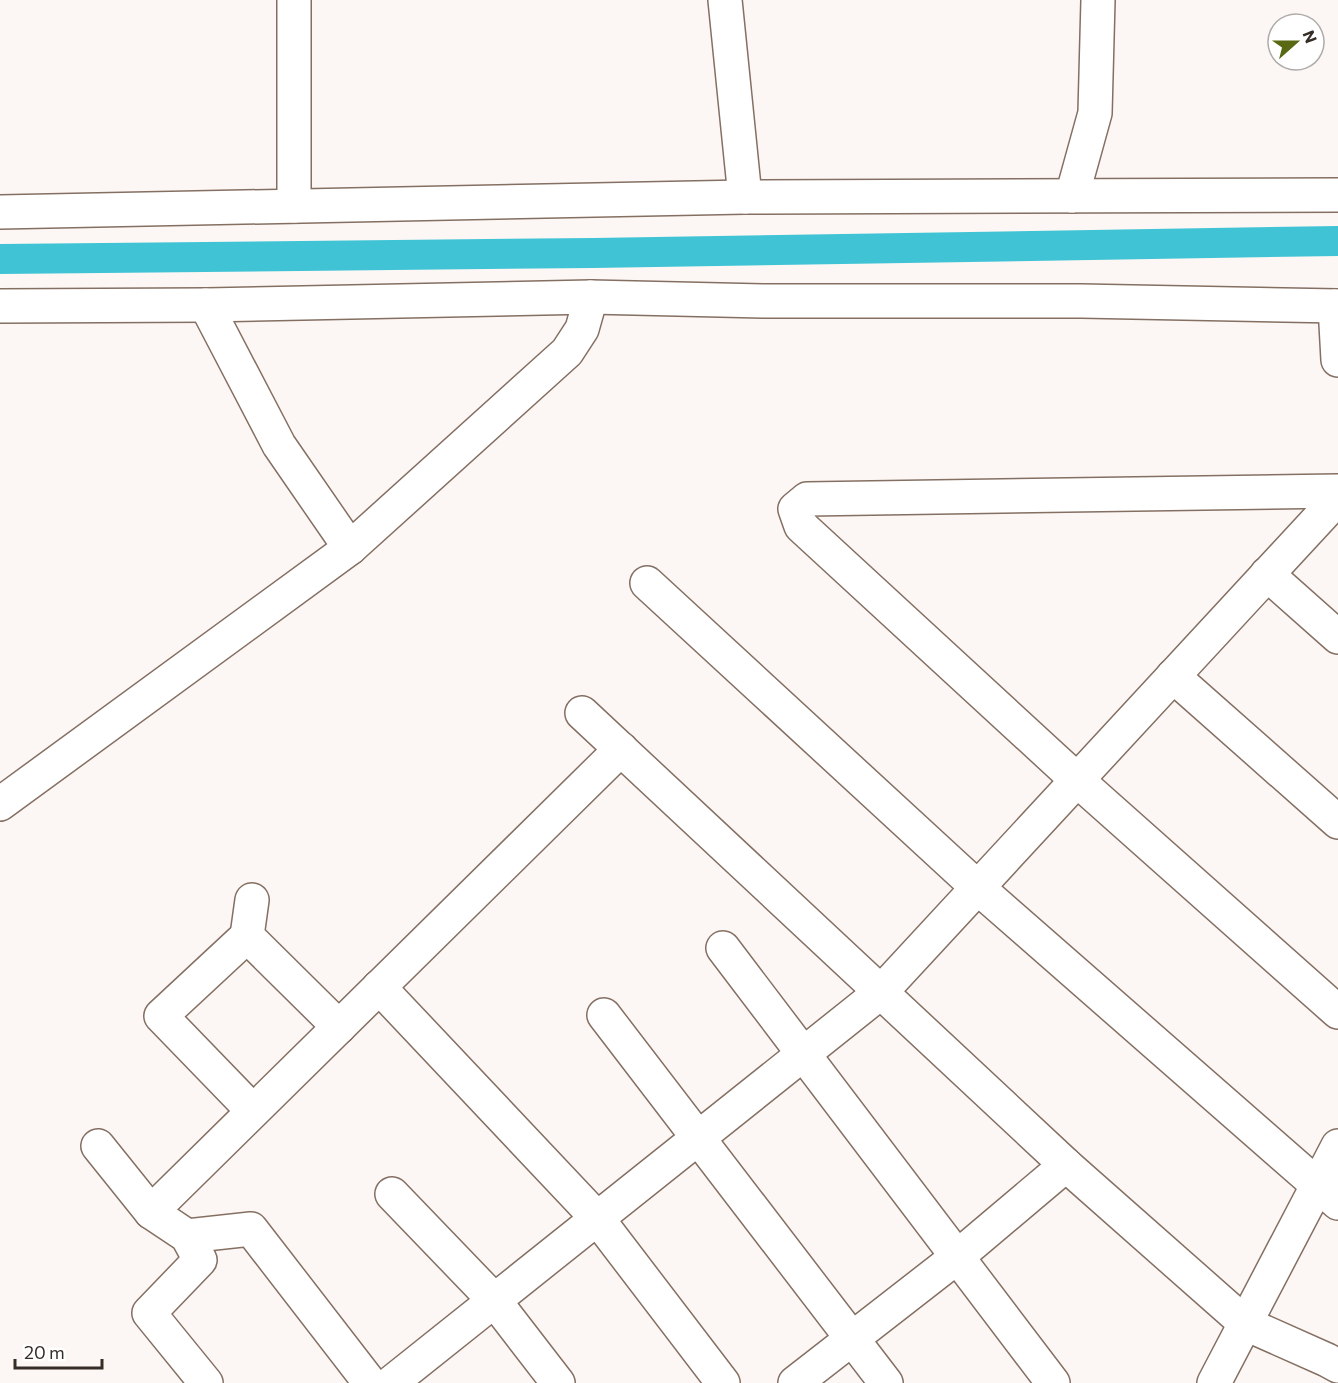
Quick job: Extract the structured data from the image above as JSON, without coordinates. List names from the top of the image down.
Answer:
{
  "scale_bar": "20 m",
  "north": "right"
}
